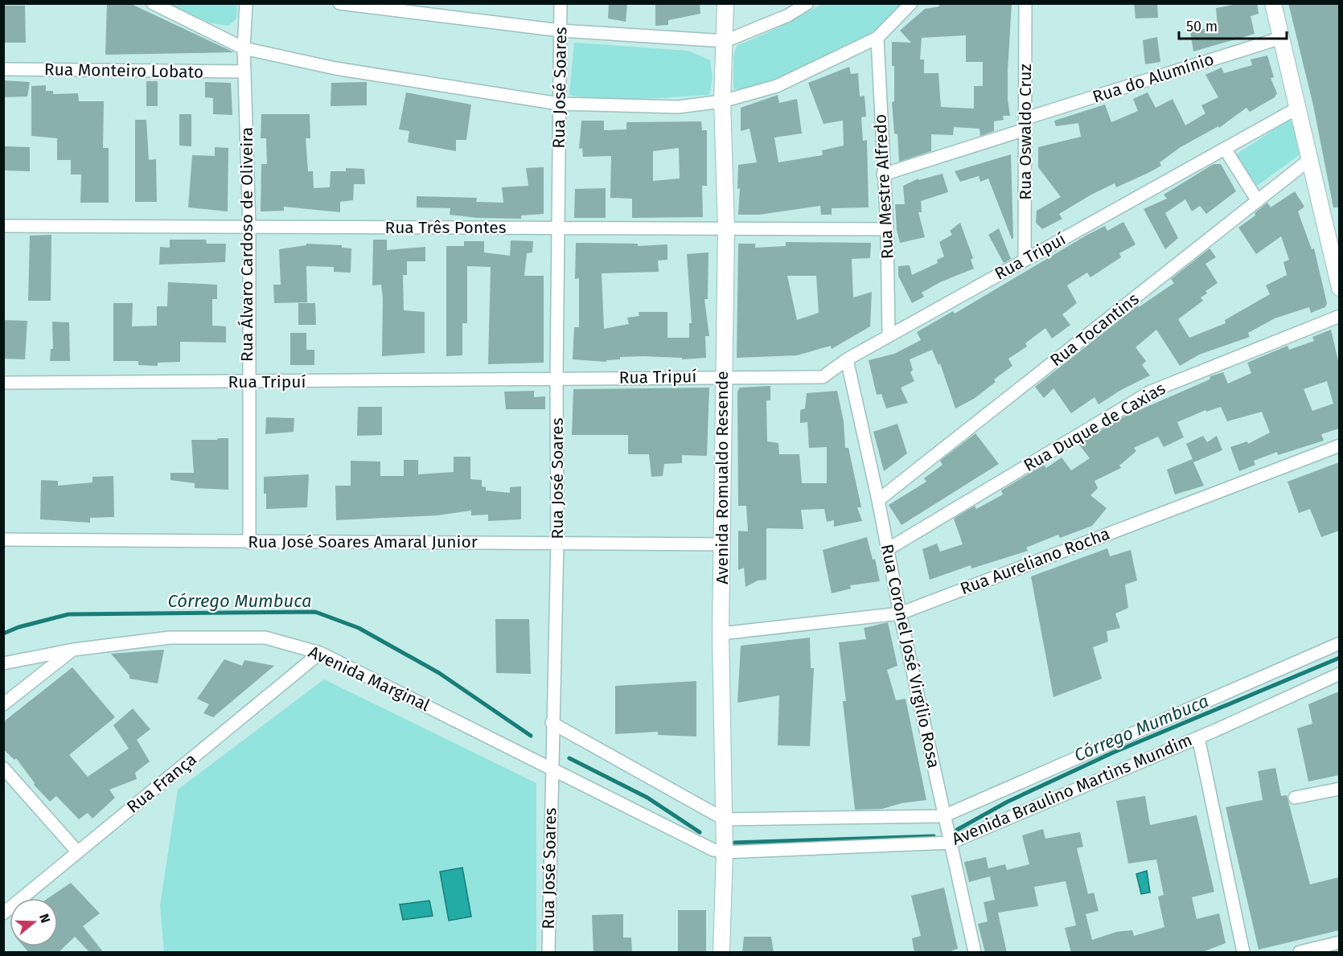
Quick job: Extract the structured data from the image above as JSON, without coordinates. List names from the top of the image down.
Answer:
{
  "streets": {
    "street": [
      "Rua Monteiro Lobato",
      "Rua do Alumínio",
      "Rua José Soares",
      "Rua Oswaldo Cruz",
      "Rua Mestre Alfredo",
      "Rua Três Pontes",
      "Rua Álvaro Cardoso de Oliveira",
      "Rua Tripuí",
      "Rua Tocantins",
      "Rua Duque de Caxias",
      "Avenida Romualdo Resende",
      "Rua José Soares Amaral Junior",
      "Rua Aureliano Rocha",
      "Rua Coronel José Virgílio Rosa",
      "Avenida Marginal",
      "Rua França",
      "Avenida Braulino Martins Mundim"
    ]
  },
  "crossings": [
    ["Rua Monteiro Lobato", "Rua Álvaro Cardoso de Oliveira"],
    ["Rua do Alumínio", "Rua Oswaldo Cruz"],
    ["Rua do Alumínio", "Rua Mestre Alfredo"],
    ["Rua José Soares", "Rua Três Pontes"],
    ["Rua José Soares", "Rua Tripuí"],
    ["Rua José Soares", "Rua José Soares Amaral Junior"],
    ["Rua José Soares", "Avenida Marginal"],
    ["Rua José Soares", "Avenida Braulino Martins Mundim"],
    ["Rua Oswaldo Cruz", "Rua Tripuí"],
    ["Rua Mestre Alfredo", "Rua Três Pontes"],
    ["Rua Mestre Alfredo", "Rua Tripuí"],
    ["Rua Três Pontes", "Rua Álvaro Cardoso de Oliveira"],
    ["Rua Três Pontes", "Avenida Romualdo Resende"],
    ["Rua Álvaro Cardoso de Oliveira", "Rua Tripuí"],
    ["Rua Álvaro Cardoso de Oliveira", "Rua José Soares Amaral Junior"],
    ["Rua Tripuí", "Avenida Romualdo Resende"],
    ["Rua Tripuí", "Rua Coronel José Virgílio Rosa"],
    ["Rua Tocantins", "Rua Coronel José Virgílio Rosa"],
    ["Rua Duque de Caxias", "Rua Coronel José Virgílio Rosa"],
    ["Avenida Romualdo Resende", "Rua José Soares Amaral Junior"],
    ["Avenida Romualdo Resende", "Rua Aureliano Rocha"],
    ["Avenida Romualdo Resende", "Avenida Braulino Martins Mundim"],
    ["Rua Aureliano Rocha", "Rua Coronel José Virgílio Rosa"],
    ["Rua Coronel José Virgílio Rosa", "Avenida Braulino Martins Mundim"],
    ["Avenida Marginal", "Rua França"],
    ["Avenida Marginal", "Avenida Braulino Martins Mundim"]
  ],
  "water": ["Córrego Mumbuca"],
  "scale_bar": "50 m",
  "north": "right"
}
